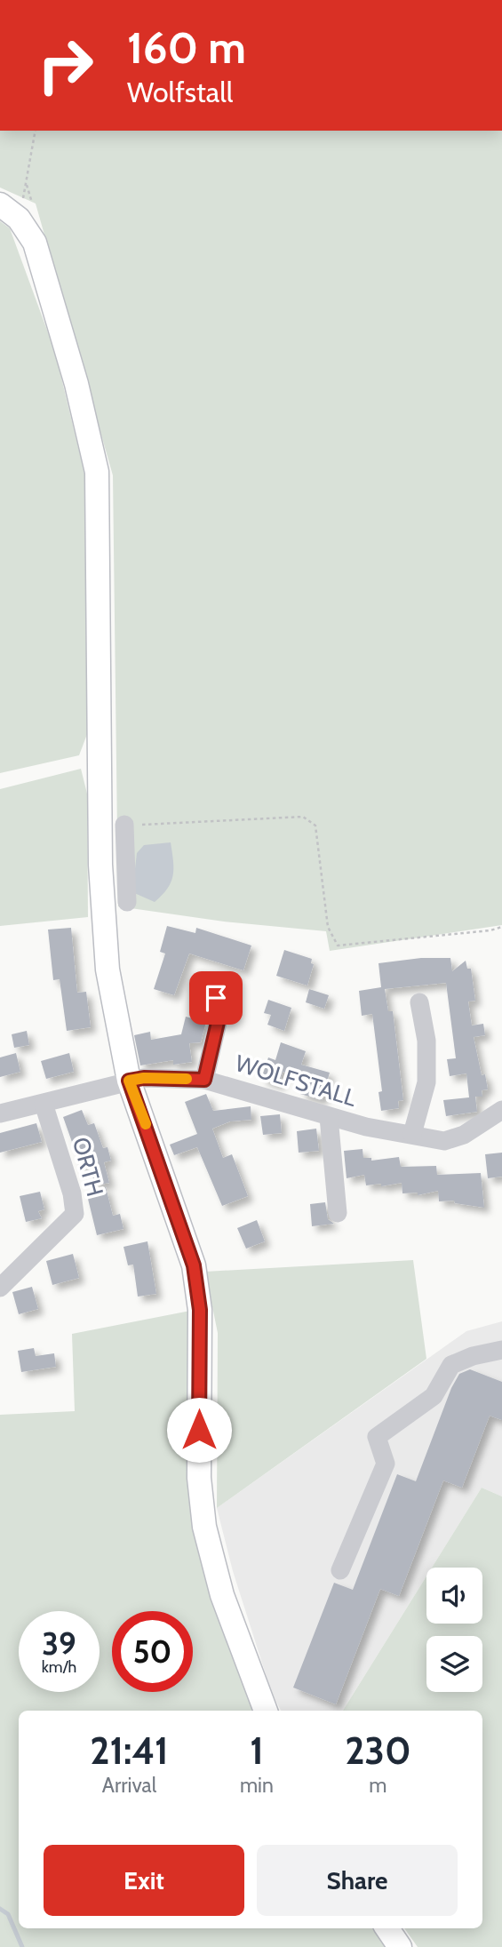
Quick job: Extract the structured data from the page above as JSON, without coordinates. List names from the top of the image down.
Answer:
{
  "streets": {
    "street": ["WOLFSTALL", "ORTH"]
  },
  "page": {
    "turn": ["160 m", "Wolfstall"],
    "speed": "39 km/h",
    "limit": "50",
    "eta": [
      "21:41",
      "Arrival",
      "1",
      "min",
      "230",
      "m"
    ],
    "buttons": ["Exit", "Share"]
  }
}
